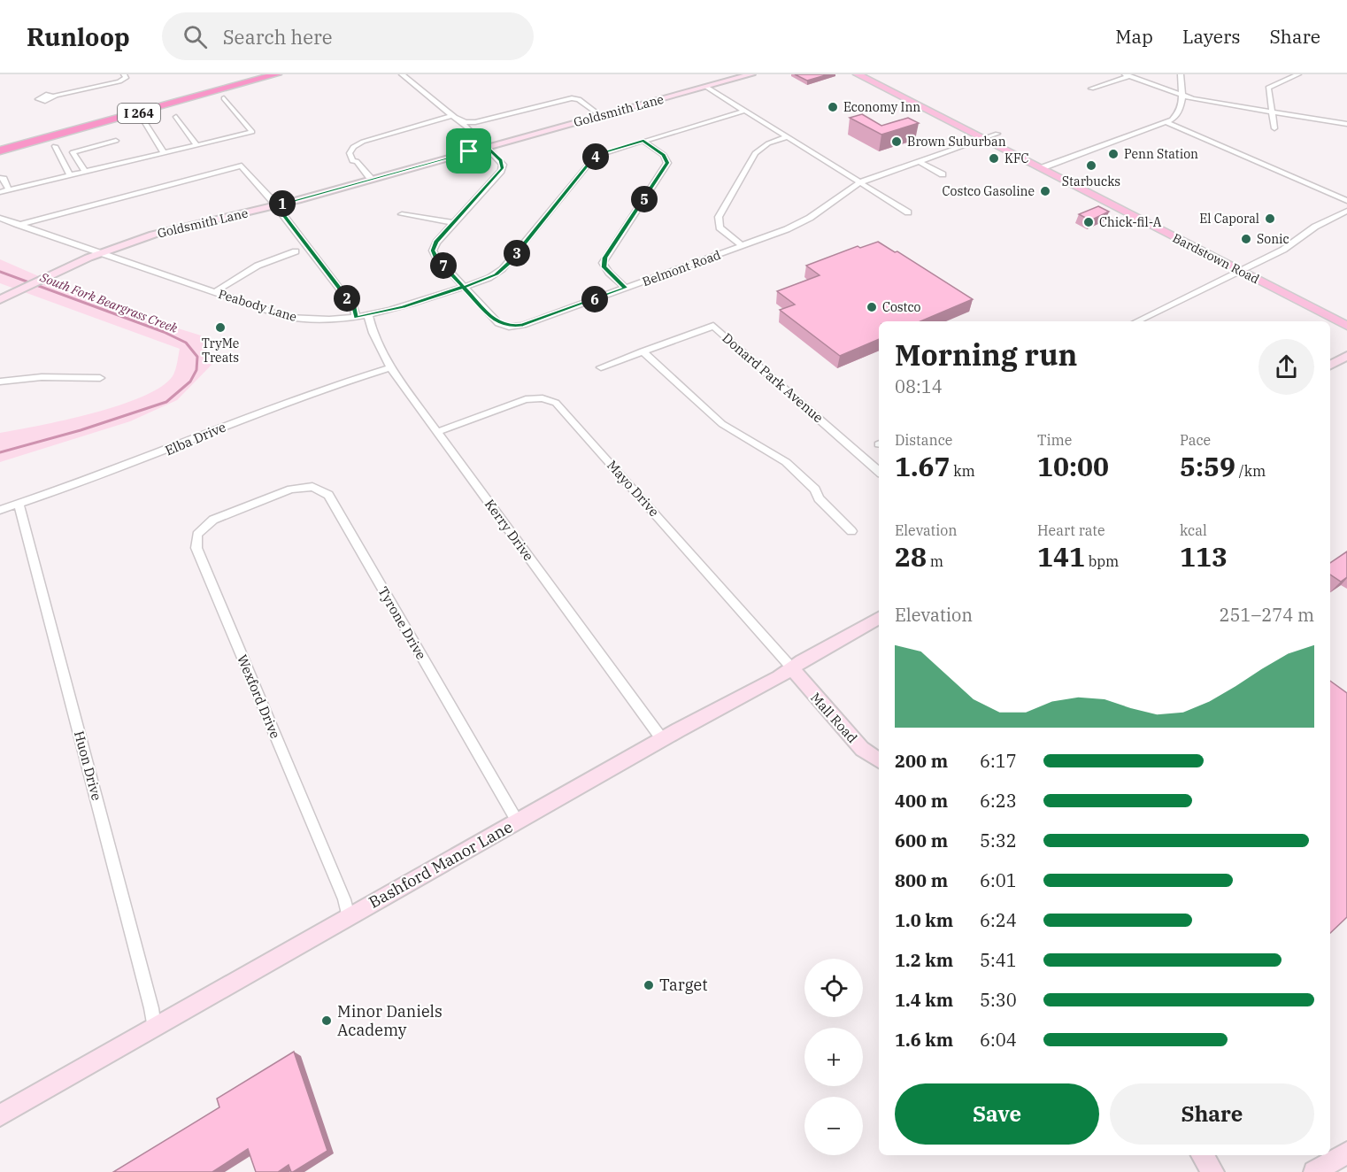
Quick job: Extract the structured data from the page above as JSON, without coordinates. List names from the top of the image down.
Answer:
{
  "streets": {
    "highway": ["I 264"],
    "main road": ["Bardstown Road"],
    "street": [
      "Goldsmith Lane",
      "Belmont Road",
      "Peabody Lane",
      "Donard Park Avenue",
      "Elba Drive",
      "Mayo Drive",
      "Kerry Drive",
      "Tyrone Drive",
      "Wexford Drive",
      "Mall Road",
      "Huon Drive",
      "Bashford Manor Lane"
    ]
  },
  "crossings": [
    ["Goldsmith Lane", "Belmont Road"],
    ["Goldsmith Lane", "Peabody Lane"],
    ["Bardstown Road", "Belmont Road"],
    ["Belmont Road", "Peabody Lane"],
    ["Peabody Lane", "Kerry Drive"],
    ["Elba Drive", "Kerry Drive"],
    ["Elba Drive", "Huon Drive"],
    ["Mayo Drive", "Kerry Drive"],
    ["Mayo Drive", "Mall Road"],
    ["Mayo Drive", "Bashford Manor Lane"],
    ["Kerry Drive", "Bashford Manor Lane"],
    ["Tyrone Drive", "Wexford Drive"],
    ["Tyrone Drive", "Bashford Manor Lane"],
    ["Wexford Drive", "Bashford Manor Lane"],
    ["Mall Road", "Bashford Manor Lane"],
    ["Huon Drive", "Bashford Manor Lane"]
  ],
  "water": ["South Fork Beargrass Creek"],
  "places": [
    "Economy Inn",
    "Brown Suburban",
    "Penn Station",
    "KFC",
    "Starbucks",
    "Costco Gasoline",
    "El Caporal",
    "Chick-fil-A",
    "Sonic",
    "Costco",
    "TryMe Treats",
    "Target",
    "Minor Daniels Academy"
  ],
  "page": {
    "header": "Runloop",
    "search": "Search here",
    "nav": ["Map", "Layers", "Share"],
    "pins": [
      "4",
      "5",
      "1",
      "3",
      "7",
      "2",
      "6"
    ],
    "heading": ["Morning run", "08:14"],
    "stats": [
      ["Distance", "1.67 km"],
      ["Time", "10:00"],
      ["Pace", "5:59 /km"],
      ["Elevation", "28 m"],
      ["Heart rate", "141 bpm"],
      ["kcal", "113"]
    ],
    "chart": ["Elevation", "251–274 m"],
    "list": [
      {
        "name": "200 m",
        "note": "6:17"
      },
      {
        "name": "400 m",
        "note": "6:23"
      },
      {
        "name": "600 m",
        "note": "5:32"
      },
      {
        "name": "800 m",
        "note": "6:01"
      },
      {
        "name": "1.0 km",
        "note": "6:24"
      },
      {
        "name": "1.2 km",
        "note": "5:41"
      },
      {
        "name": "1.4 km",
        "note": "5:30"
      },
      {
        "name": "1.6 km",
        "note": "6:04"
      }
    ],
    "map_buttons": ["+", "−"],
    "buttons": ["Save", "Share"]
  }
}
